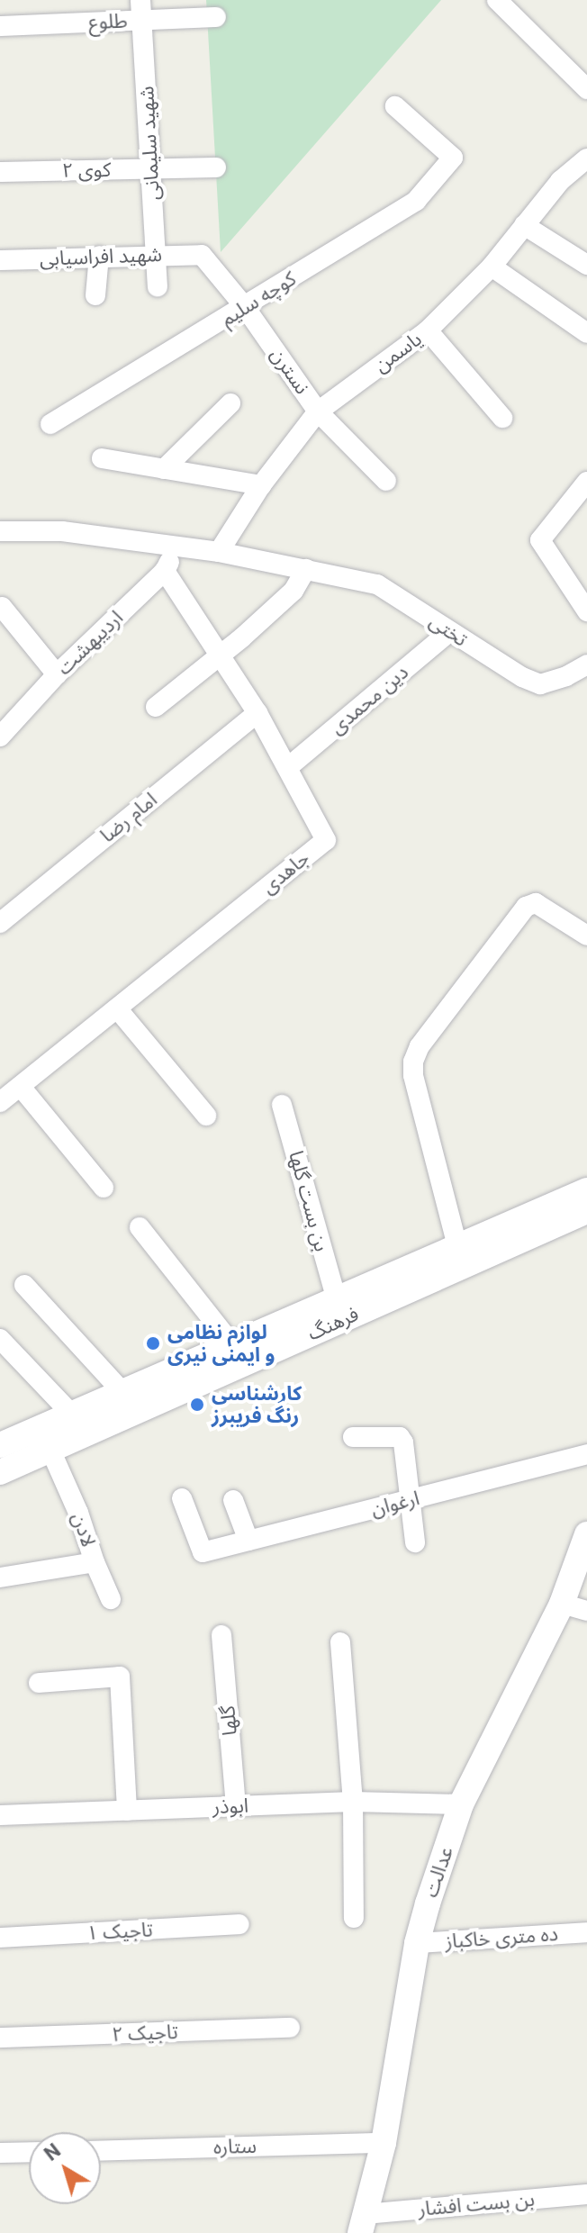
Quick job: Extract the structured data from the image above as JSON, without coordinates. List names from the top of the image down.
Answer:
{
  "streets": {
    "street": [
      "طلوع",
      "شهید سلیمانی",
      "کوی ۲",
      "شهید افراسیابی",
      "کوچه سلیم",
      "یاسمن",
      "نسترن",
      "تختی",
      "اردیبهشت",
      "دین محمدی",
      "امام رضا",
      "جاهدی",
      "بن بست گلها",
      "فرهنگ",
      "ارغوان",
      "لادن",
      "گلها",
      "ابوذر",
      "عدالت",
      "تاجیک ۱",
      "ده متری خاکباز",
      "تاجیک ۲",
      "ستاره",
      "بن بست افشار"
    ]
  },
  "crossings": [
    ["طلوع", "شهید سلیمانی"],
    ["شهید سلیمانی", "کوی ۲"],
    ["شهید سلیمانی", "شهید افراسیابی"],
    ["شهید افراسیابی", "نسترن"],
    ["کوچه سلیم", "نسترن"],
    ["یاسمن", "نسترن"],
    ["یاسمن", "تختی"],
    ["تختی", "اردیبهشت"],
    ["تختی", "دین محمدی"],
    ["اردیبهشت", "جاهدی"],
    ["دین محمدی", "جاهدی"],
    ["امام رضا", "جاهدی"],
    ["بن بست گلها", "فرهنگ"],
    ["فرهنگ", "لادن"],
    ["گلها", "ابوذر"],
    ["ابوذر", "عدالت"],
    ["عدالت", "ده متری خاکباز"],
    ["عدالت", "ستاره"],
    ["عدالت", "بن بست افشار"]
  ],
  "places": ["لوازم نظامی و ایمنی نیری", "کارشناسی رنگ فریبرز"],
  "north": "top left"
}
